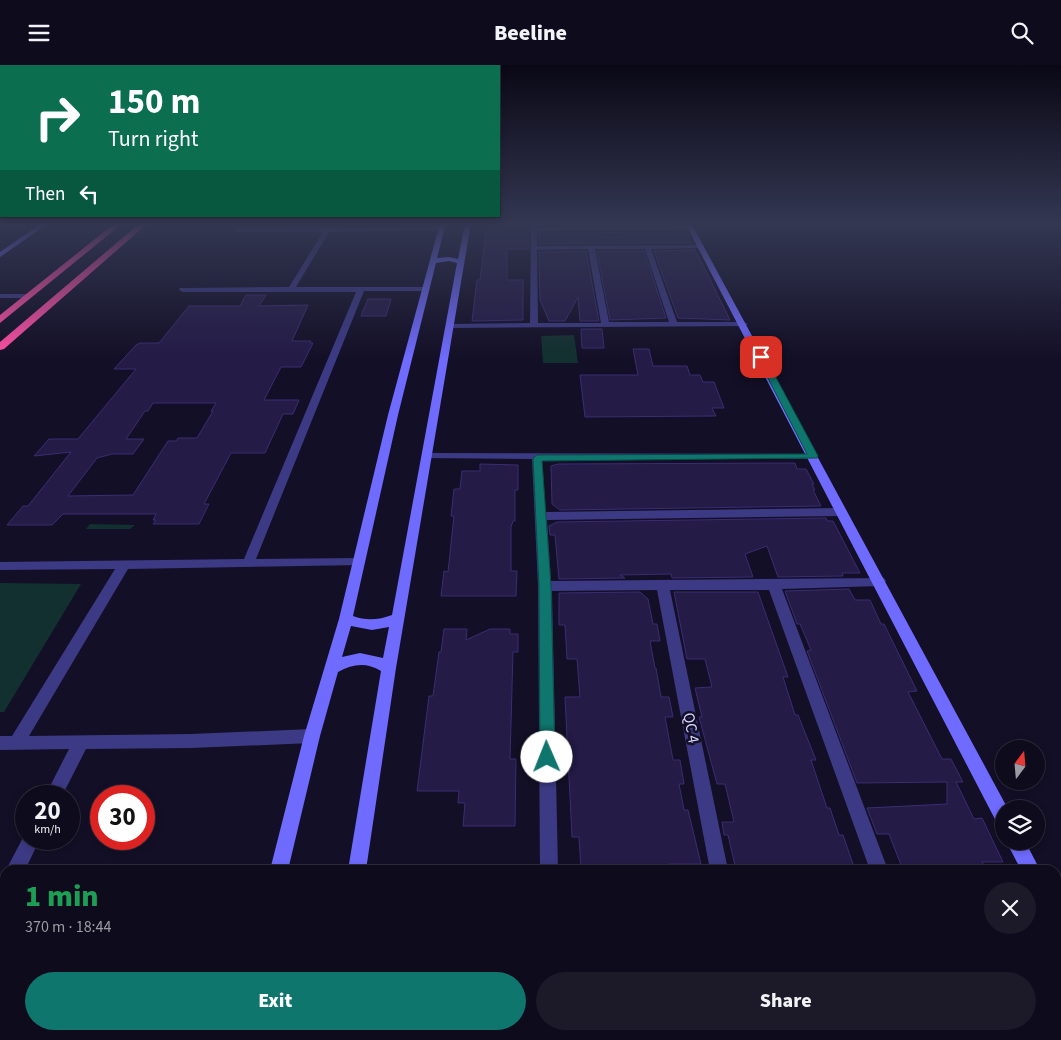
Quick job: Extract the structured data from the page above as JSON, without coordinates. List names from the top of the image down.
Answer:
{
  "streets": {
    "street": ["QC 4"]
  },
  "north": "top",
  "page": {
    "header": "Beeline",
    "turn": ["150 m", "Turn right"],
    "then": "Then",
    "speed": "20 km/h",
    "limit": "30",
    "heading": ["1 min", "370 m · 18:44"],
    "buttons": ["Exit", "Share"]
  }
}
